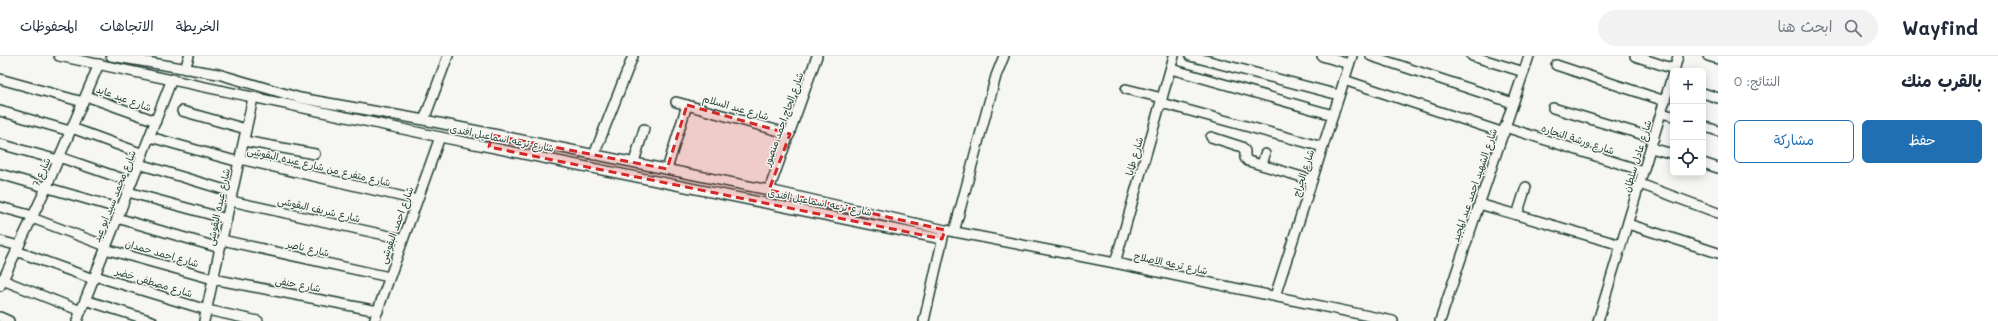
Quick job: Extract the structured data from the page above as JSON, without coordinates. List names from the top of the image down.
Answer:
{
  "streets": {
    "street": [
      "شارع عيد عايد",
      "شارع عبد السلام",
      "شارع الحاج احمد منصور",
      "شارع ترعه اسماعيل افندى",
      "شارع ورشة النجاره",
      "شارع طابا",
      "شارع عادل سلطان",
      "شارع متفرع من شارع عبده البقوشى",
      "شارع 7",
      "شارع الجراج",
      "شارع الشهيد احمد عبد المجيد",
      "شارع محمد سيد ابو عيد",
      "شارع عبده البقوشى",
      "شارع شريف البقوشى",
      "شارع احمد البقوشى",
      "شارع ناصر",
      "شارع احمد حمدان",
      "شارع ترعه الاصلاح",
      "شارع مصطفى خضر",
      "شارع حنفى"
    ]
  },
  "crossings": [
    ["شارع عيد عايد", "شارع 7"],
    ["شارع عيد عايد", "شارع محمد سيد ابو عيد"],
    ["شارع عبد السلام", "شارع الحاج احمد منصور"],
    ["شارع الحاج احمد منصور", "شارع ترعه اسماعيل افندى"],
    ["شارع ترعه اسماعيل افندى", "شارع 7"],
    ["شارع ترعه اسماعيل افندى", "شارع محمد سيد ابو عيد"],
    ["شارع ترعه اسماعيل افندى", "شارع عبده البقوشى"],
    ["شارع ترعه اسماعيل افندى", "شارع احمد البقوشى"],
    ["شارع ترعه اسماعيل افندى", "شارع ترعه الاصلاح"],
    ["شارع ورشة النجاره", "شارع عادل سلطان"],
    ["شارع ورشة النجاره", "شارع الجراج"],
    ["شارع ورشة النجاره", "شارع الشهيد احمد عبد المجيد"],
    ["شارع طابا", "شارع ترعه الاصلاح"],
    ["شارع متفرع من شارع عبده البقوشى", "شارع محمد سيد ابو عيد"],
    ["شارع متفرع من شارع عبده البقوشى", "شارع عبده البقوشى"],
    ["شارع متفرع من شارع عبده البقوشى", "شارع احمد البقوشى"],
    ["شارع 7", "شارع احمد حمدان"],
    ["شارع الجراج", "شارع ترعه الاصلاح"],
    ["شارع محمد سيد ابو عيد", "شارع شريف البقوشى"],
    ["شارع محمد سيد ابو عيد", "شارع ناصر"],
    ["شارع محمد سيد ابو عيد", "شارع احمد حمدان"],
    ["شارع محمد سيد ابو عيد", "شارع مصطفى خضر"],
    ["شارع عبده البقوشى", "شارع شريف البقوشى"],
    ["شارع عبده البقوشى", "شارع ناصر"],
    ["شارع عبده البقوشى", "شارع احمد حمدان"],
    ["شارع عبده البقوشى", "شارع مصطفى خضر"],
    ["شارع عبده البقوشى", "شارع حنفى"],
    ["شارع شريف البقوشى", "شارع احمد البقوشى"],
    ["شارع احمد البقوشى", "شارع ناصر"],
    ["شارع احمد البقوشى", "شارع حنفى"],
    ["شارع احمد حمدان", "شارع حنفى"]
  ],
  "page": {
    "header": "Wayfind",
    "search": "ابحث هنا",
    "nav": ["الخريطة", "الاتجاهات", "المحفوظات"],
    "heading": ["بالقرب منك", "النتائج: 0"],
    "map_buttons": ["+", "−"],
    "buttons": ["حفظ", "مشاركة"]
  }
}
